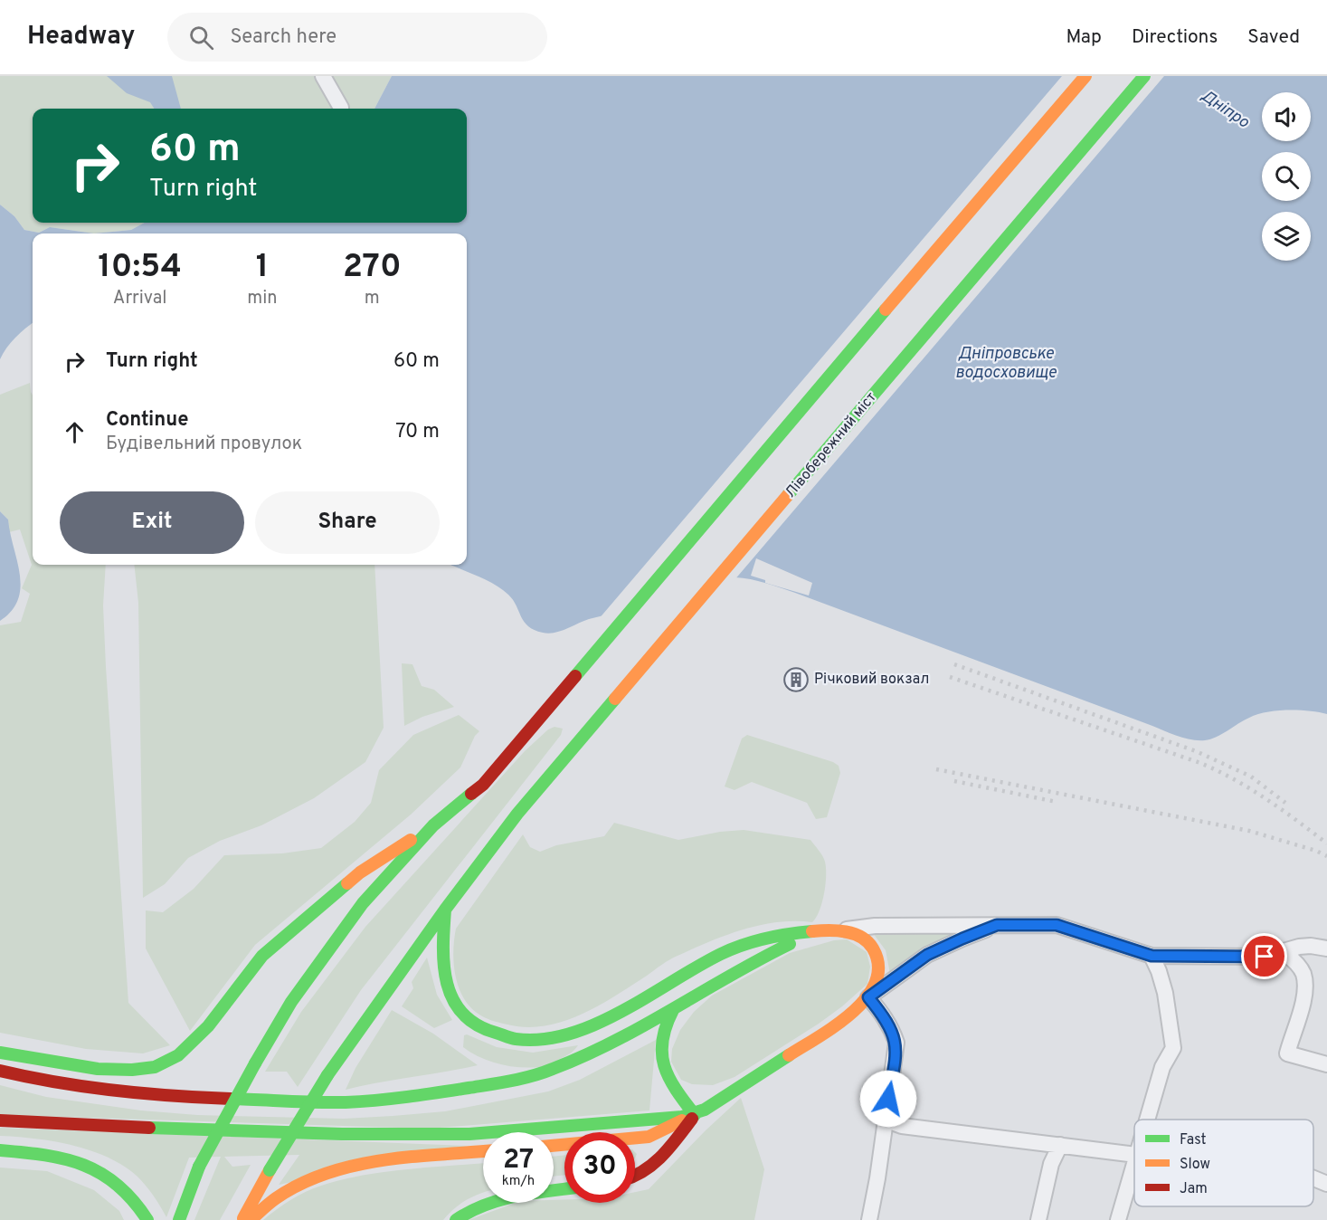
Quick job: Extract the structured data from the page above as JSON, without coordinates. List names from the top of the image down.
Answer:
{
  "streets": {
    "main road": ["Лівобережний міст"]
  },
  "water": ["Дніпро", "Дніпровське водосховище"],
  "places": {
    "building": ["Річковий вокзал"]
  },
  "legend": ["Fast", "Slow", "Jam"],
  "page": {
    "header": "Headway",
    "search": "Search here",
    "nav": ["Map", "Directions", "Saved"],
    "turn": ["60 m", "Turn right"],
    "eta": [
      "10:54",
      "Arrival",
      "1",
      "min",
      "270",
      "m"
    ],
    "list": [
      {
        "name": "Turn right",
        "value": "60 m"
      },
      {
        "name": "Continue",
        "note": "Будівельний провулок",
        "value": "70 m"
      }
    ],
    "buttons": ["Exit", "Share"],
    "speed": "27 km/h",
    "limit": "30"
  }
}
